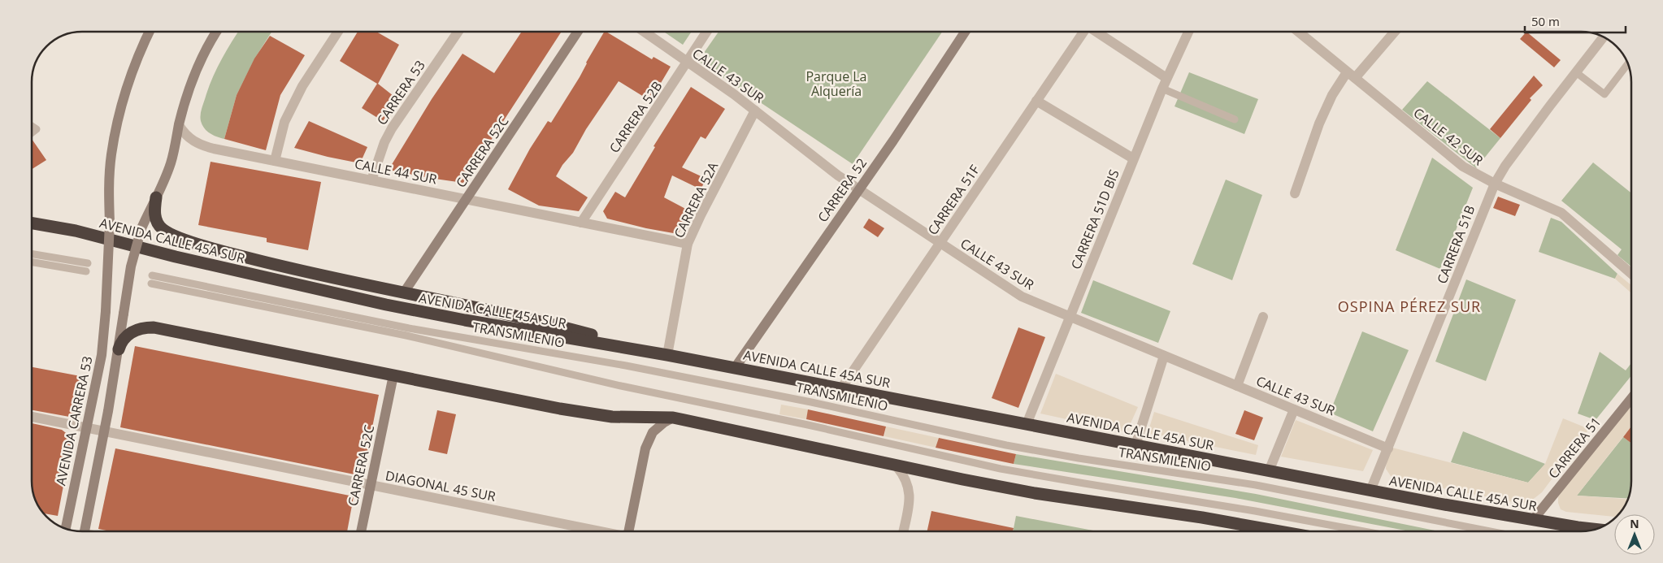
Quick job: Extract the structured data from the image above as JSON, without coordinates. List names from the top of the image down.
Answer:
{
  "streets": {
    "highway": ["AVENIDA CALLE 45A SUR"],
    "street": [
      "CALLE 43 SUR",
      "CARRERA 53",
      "CARRERA 52B",
      "CALLE 42 SUR",
      "CARRERA 52C",
      "CALLE 44 SUR",
      "CARRERA 52",
      "CARRERA 52A",
      "CARRERA 51F",
      "CARRERA 51D BIS",
      "CARRERA 51B",
      "AVENIDA CARRERA 53",
      "CARRERA 51",
      "DIAGONAL 45 SUR"
    ],
    "lane": ["TRANSMILENIO"]
  },
  "crossings": [
    ["CALLE 43 SUR", "CARRERA 52B"],
    ["CALLE 43 SUR", "CARRERA 52"],
    ["CALLE 43 SUR", "CARRERA 52A"],
    ["CALLE 43 SUR", "CARRERA 51F"],
    ["CALLE 43 SUR", "CARRERA 51D BIS"],
    ["CALLE 43 SUR", "CARRERA 51B"],
    ["CARRERA 53", "CALLE 44 SUR"],
    ["CARRERA 52B", "CALLE 44 SUR"],
    ["CALLE 42 SUR", "CARRERA 51B"],
    ["CARRERA 52C", "CALLE 44 SUR"],
    ["CARRERA 52C", "DIAGONAL 45 SUR"],
    ["CALLE 44 SUR", "CARRERA 52A"],
    ["CARRERA 52", "AVENIDA CALLE 45A SUR"],
    ["CARRERA 52A", "AVENIDA CALLE 45A SUR"],
    ["CARRERA 51F", "AVENIDA CALLE 45A SUR"],
    ["CARRERA 51D BIS", "AVENIDA CALLE 45A SUR"],
    ["AVENIDA CALLE 45A SUR", "CARRERA 51B"],
    ["AVENIDA CALLE 45A SUR", "CARRERA 51"],
    ["AVENIDA CARRERA 53", "DIAGONAL 45 SUR"]
  ],
  "districts": ["OSPINA PÉREZ SUR"],
  "parks": ["Parque La Alquería"],
  "scale_bar": "50 m",
  "north": "top"
}
